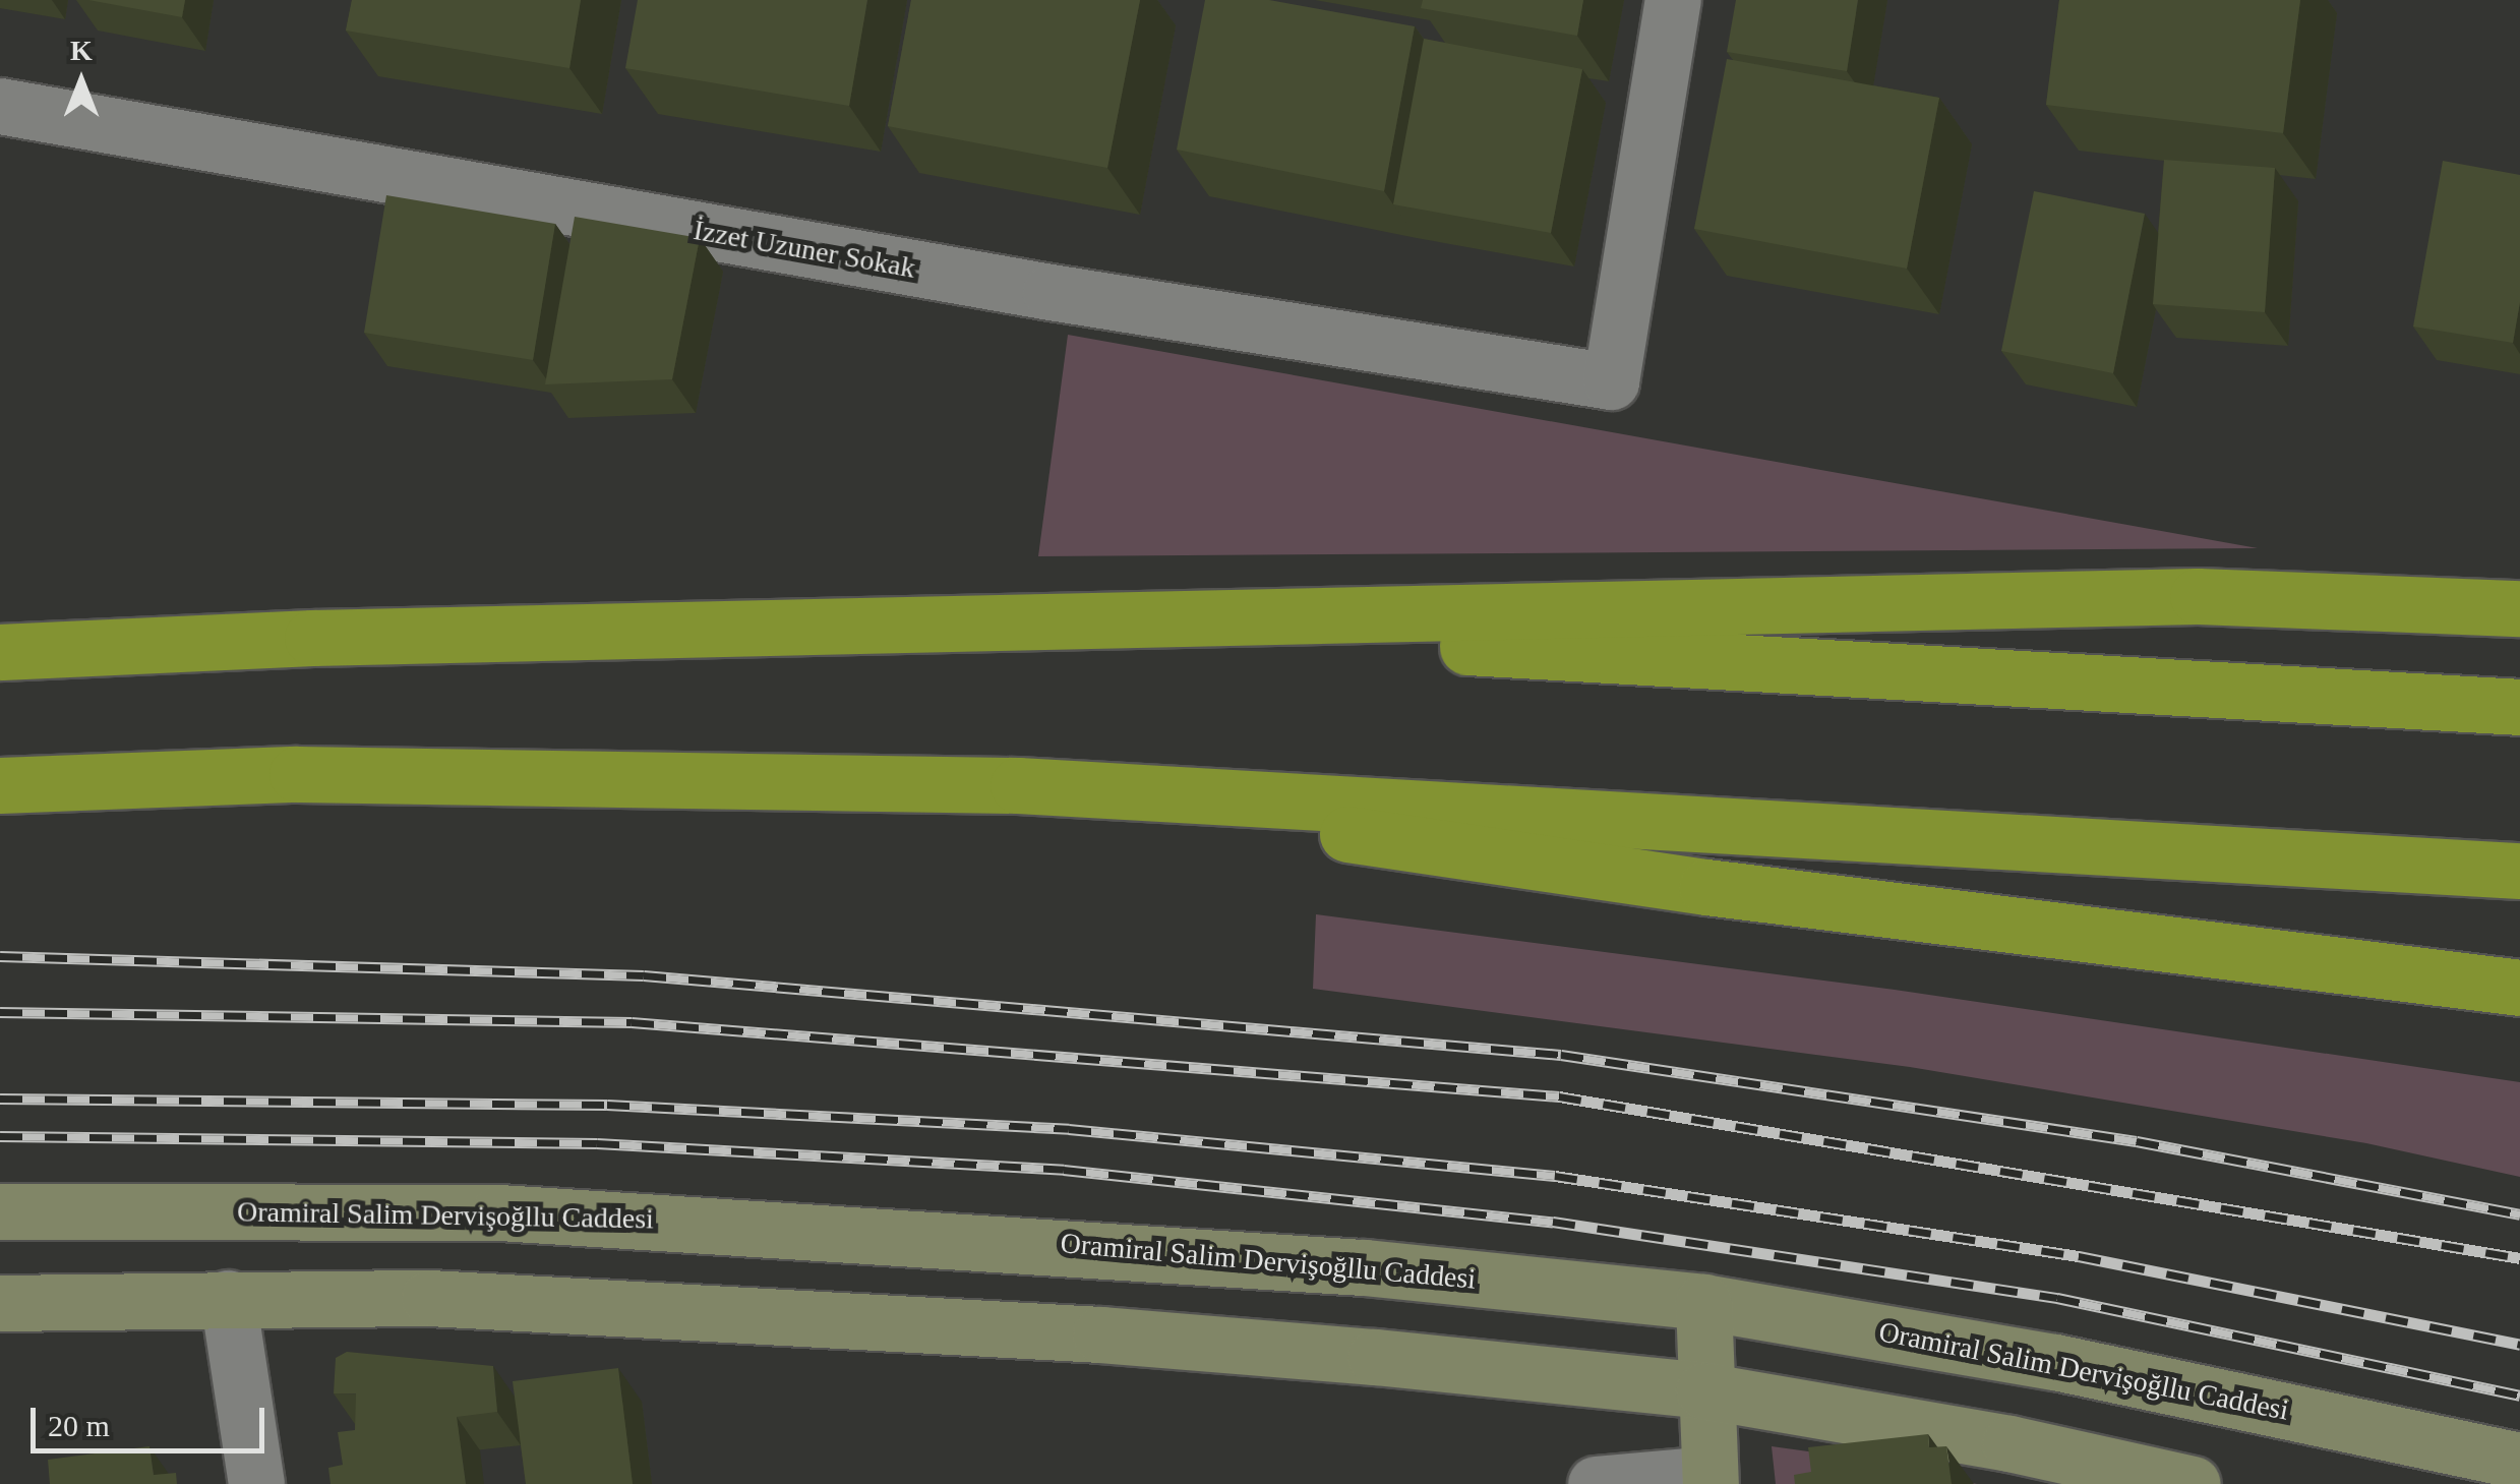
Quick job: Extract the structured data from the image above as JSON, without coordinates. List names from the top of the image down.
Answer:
{
  "streets": {
    "main road": ["Oramiral Salim Dervişoğllu Caddesi"],
    "street": ["İzzet Uzuner Sokak"]
  },
  "scale_bar": "20 m",
  "north": "top"
}
